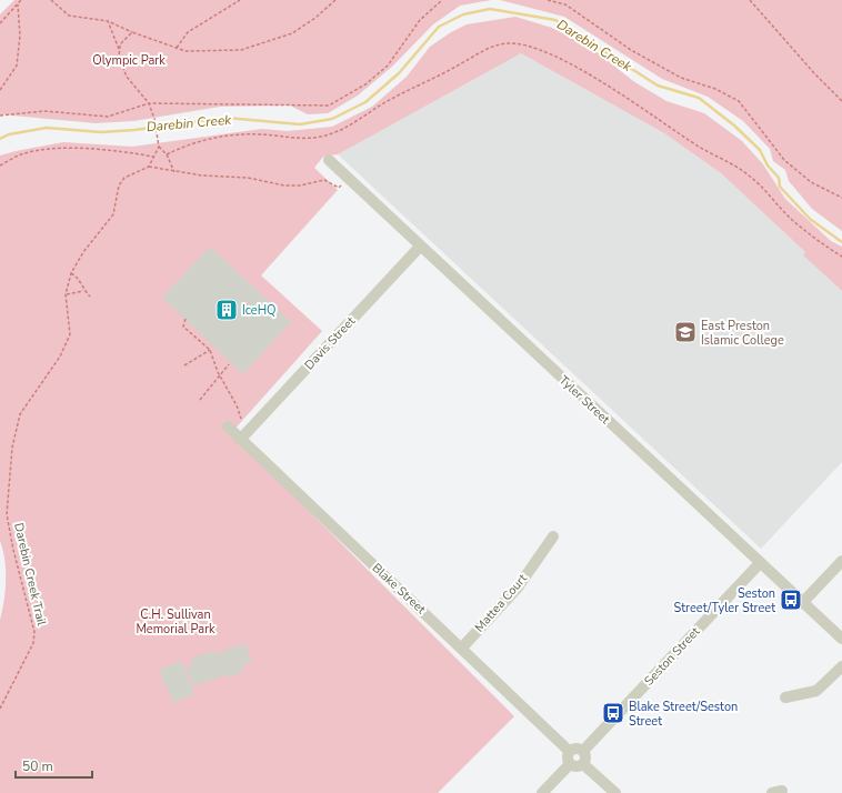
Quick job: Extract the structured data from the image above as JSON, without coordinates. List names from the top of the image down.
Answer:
{
  "streets": {
    "street": [
      "Davis Street",
      "Tyler Street",
      "Blake Street",
      "Mattea Court",
      "Seston Street"
    ],
    "path": ["Darebin Creek Trail"]
  },
  "crossings": [
    ["Davis Street", "Tyler Street"],
    ["Davis Street", "Blake Street"],
    ["Tyler Street", "Seston Street"],
    ["Blake Street", "Mattea Court"],
    ["Blake Street", "Seston Street"]
  ],
  "water": ["Darebin Creek"],
  "parks": ["Olympic Park", "C.H. Sullivan Memorial Park"],
  "places": {
    "building": ["IceHQ"],
    "school or university": ["East Preston Islamic College"],
    "bus stop": ["Seston Street/Tyler Street", "Blake Street/Seston Street"]
  },
  "scale_bar": "50 m"
}
